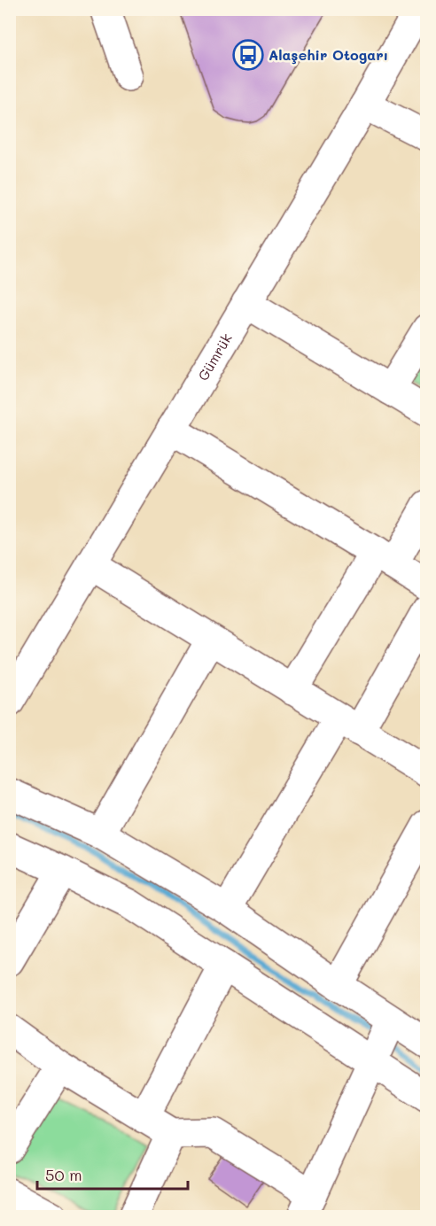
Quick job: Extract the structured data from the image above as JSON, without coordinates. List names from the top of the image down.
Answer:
{
  "streets": {
    "street": ["Gümrük"]
  },
  "places": {
    "bus stop": ["Alaşehir Otogarı"]
  },
  "scale_bar": "50 m"
}
